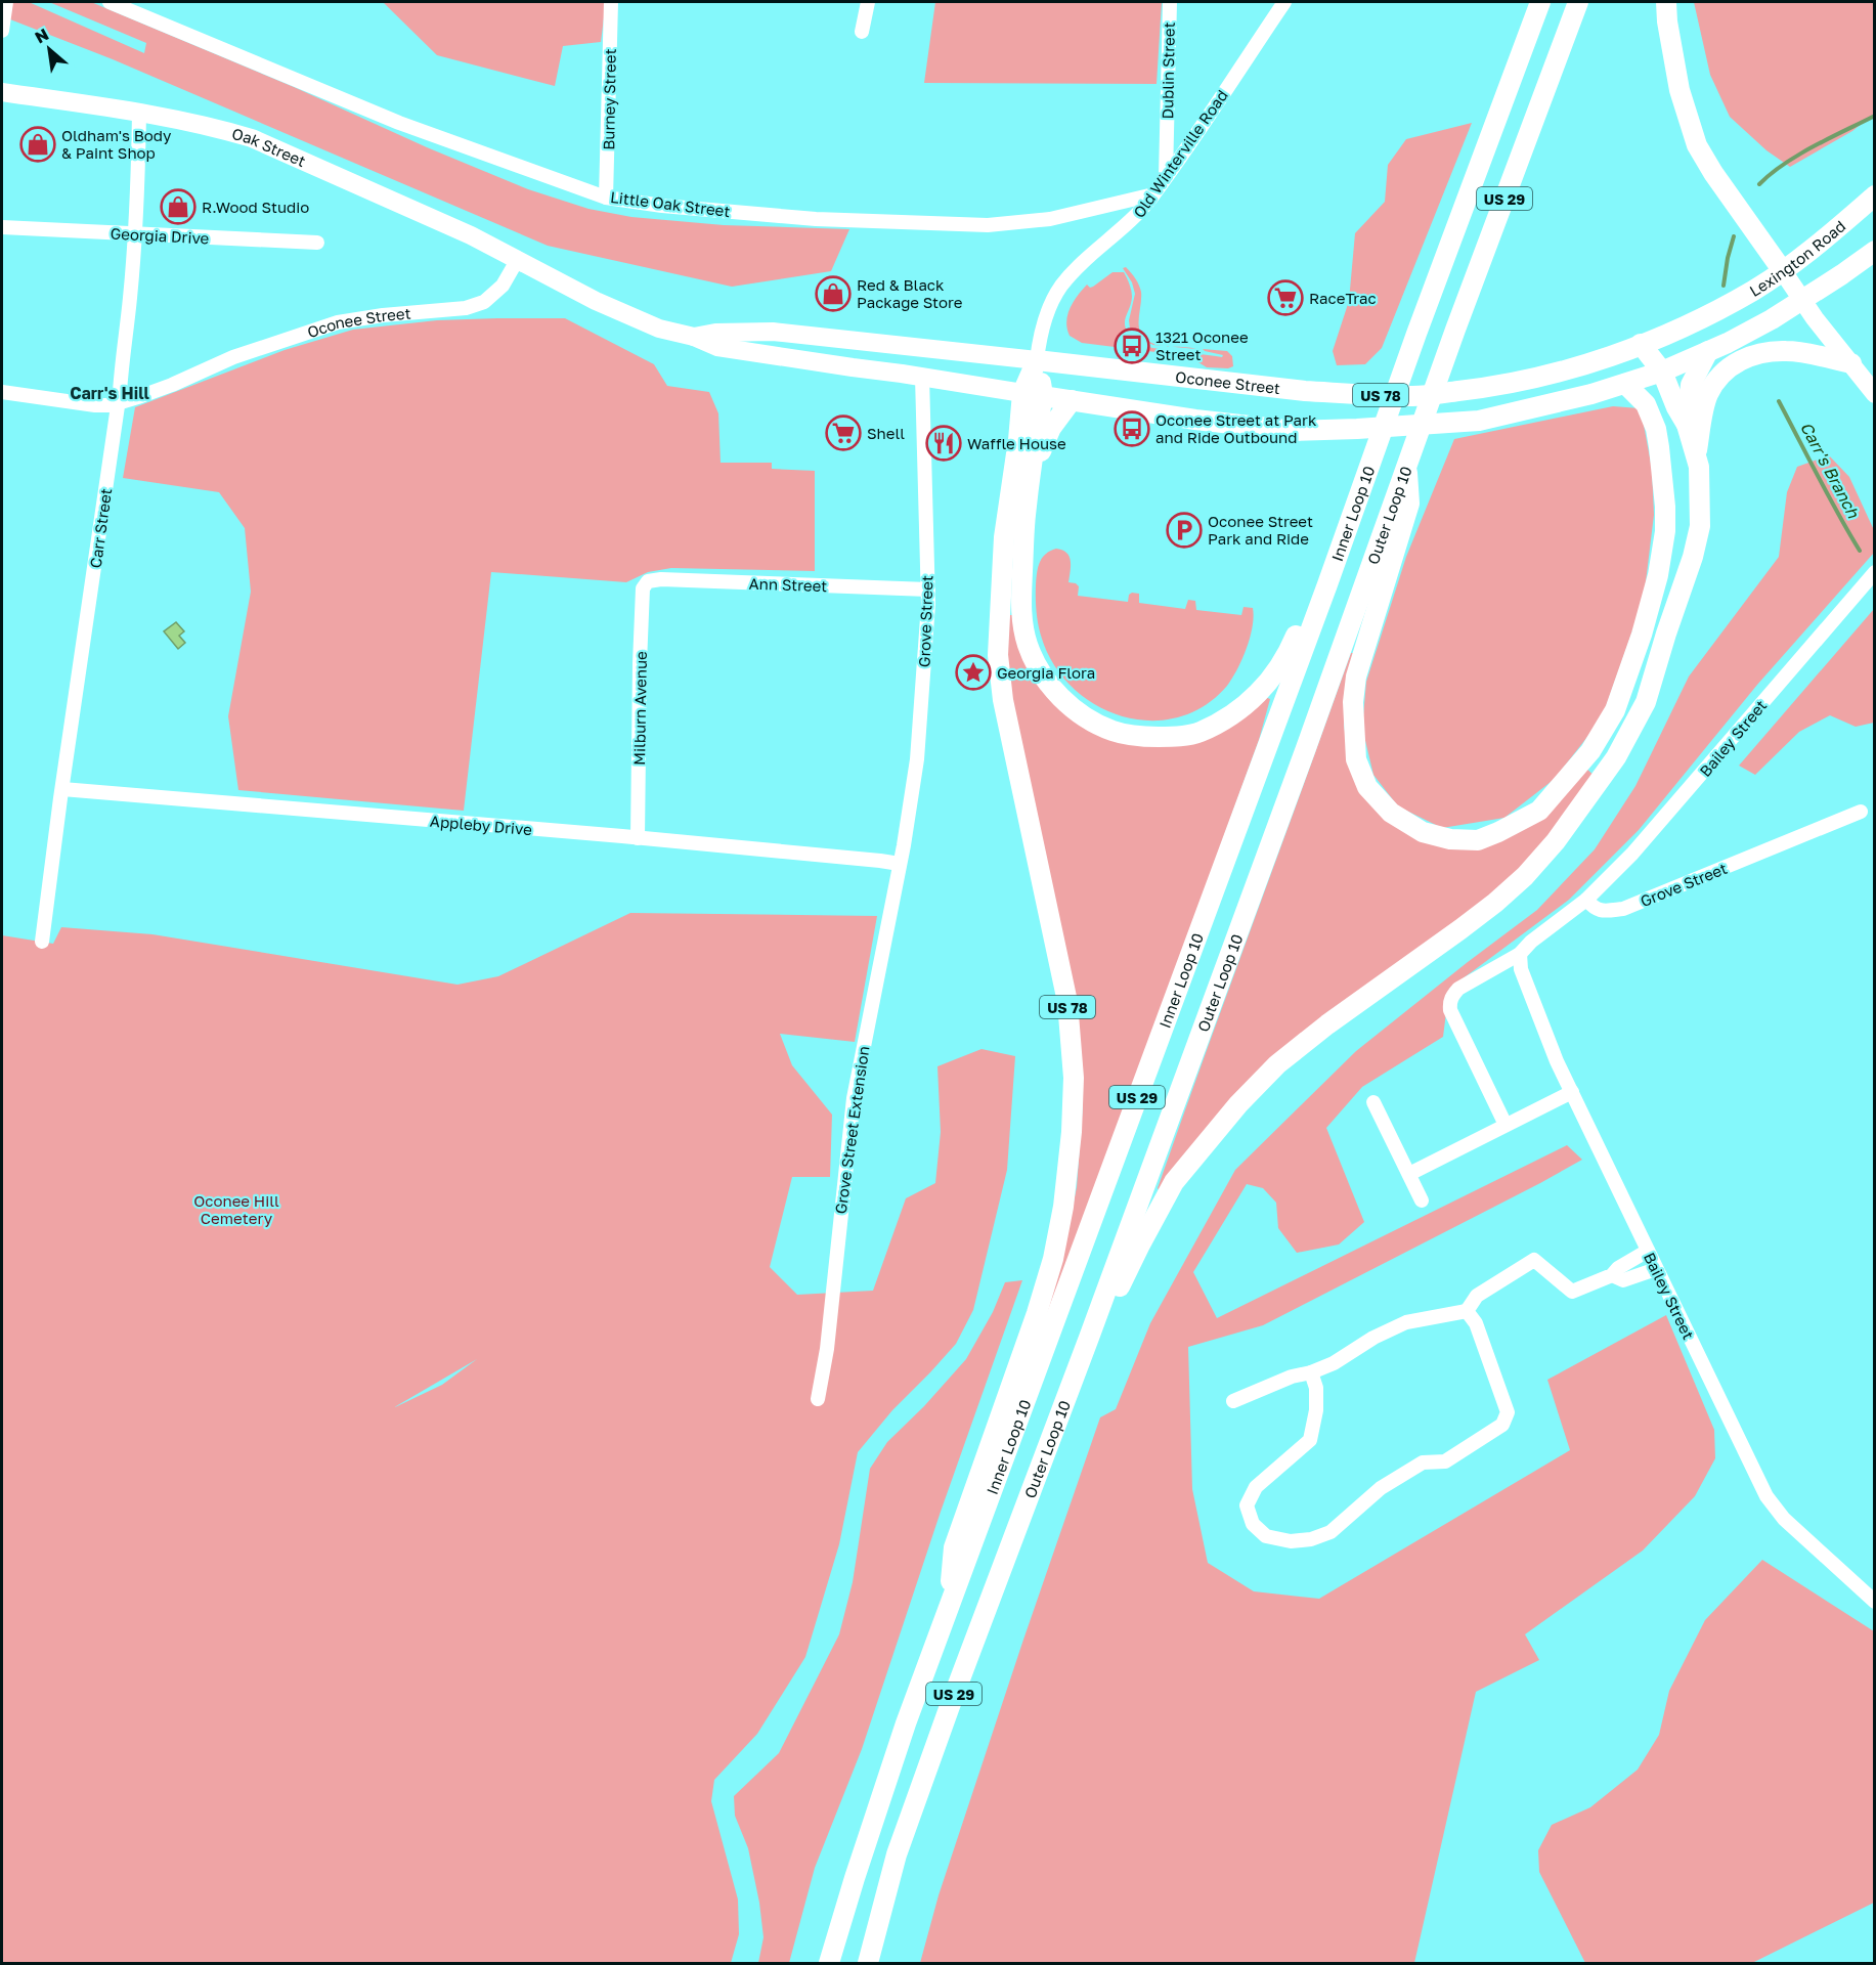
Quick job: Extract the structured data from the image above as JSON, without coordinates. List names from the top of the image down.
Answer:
{
  "streets": {
    "highway": [
      "US 29",
      "Lexington Road",
      "Oconee Street",
      "US 78",
      "Inner Loop 10",
      "Outer Loop 10"
    ],
    "main road": ["Oak Street"],
    "street": [
      "Dublin Street",
      "Burney Street",
      "Old Winterville Road",
      "Little Oak Street",
      "Georgia Drive",
      "Carr Street",
      "Ann Street",
      "Grove Street",
      "Milburn Avenue",
      "Bailey Street",
      "Appleby Drive",
      "Grove Street Extension"
    ]
  },
  "crossings": [
    ["Dublin Street", "Old Winterville Road"],
    ["Burney Street", "Little Oak Street"],
    ["Oak Street", "Oconee Street"],
    ["Oak Street", "Carr Street"],
    ["Old Winterville Road", "Little Oak Street"],
    ["Old Winterville Road", "Oconee Street"],
    ["Old Winterville Road", "US 78"],
    ["Georgia Drive", "Carr Street"],
    ["Lexington Road", "Oconee Street"],
    ["Oconee Street", "US 78"],
    ["Oconee Street", "Carr Street"],
    ["Oconee Street", "Grove Street"],
    ["US 78", "Inner Loop 10"],
    ["Carr Street", "Appleby Drive"],
    ["Ann Street", "Grove Street"],
    ["Ann Street", "Milburn Avenue"],
    ["Grove Street", "Bailey Street"],
    ["Grove Street", "Appleby Drive"],
    ["Grove Street", "Grove Street Extension"],
    ["Milburn Avenue", "Appleby Drive"],
    ["Appleby Drive", "Grove Street Extension"]
  ],
  "districts": ["Carr's Hill"],
  "water": ["Carr's Branch"],
  "parks": ["Oconee Hill Cemetery"],
  "places": {
    "shop": ["Oldham's Body & Paint Shop", "R.Wood Studio", "Red & Black Package Store"],
    "supermarket": ["RaceTrac", "Shell"],
    "bus stop": ["1321 Oconee Street", "Oconee Street at Park and Ride Outbound"],
    "restaurant": ["Waffle House"],
    "parking": ["Oconee Street Park and Ride"],
    "place": ["Georgia Flora"]
  },
  "north": "top left"
}
